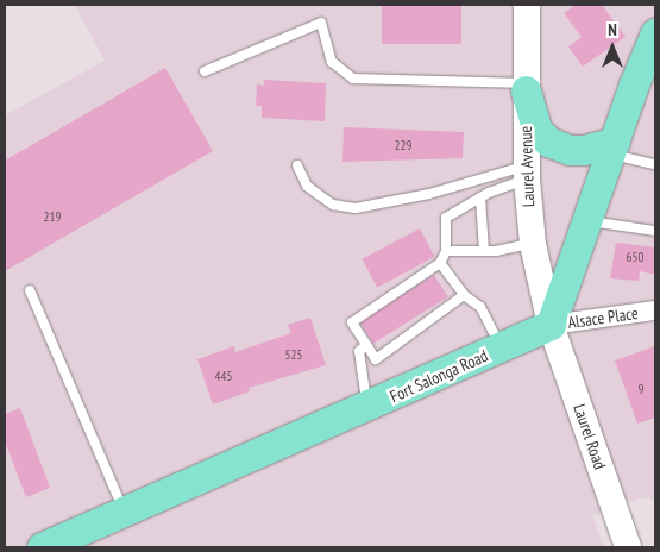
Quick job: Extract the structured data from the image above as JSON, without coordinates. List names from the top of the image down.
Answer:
{
  "streets": {
    "main road": ["Laurel Avenue", "Fort Salonga Road", "Laurel Road"],
    "street": ["Alsace Place"]
  },
  "crossings": [
    ["Laurel Avenue", "Alsace Place"],
    ["Laurel Avenue", "Fort Salonga Road"],
    ["Laurel Avenue", "Laurel Road"],
    ["Alsace Place", "Fort Salonga Road"],
    ["Alsace Place", "Laurel Road"],
    ["Fort Salonga Road", "Laurel Road"]
  ],
  "house_numbers": [
    "229",
    "219",
    "650",
    "525",
    "445",
    "9"
  ],
  "north": "top"
}
